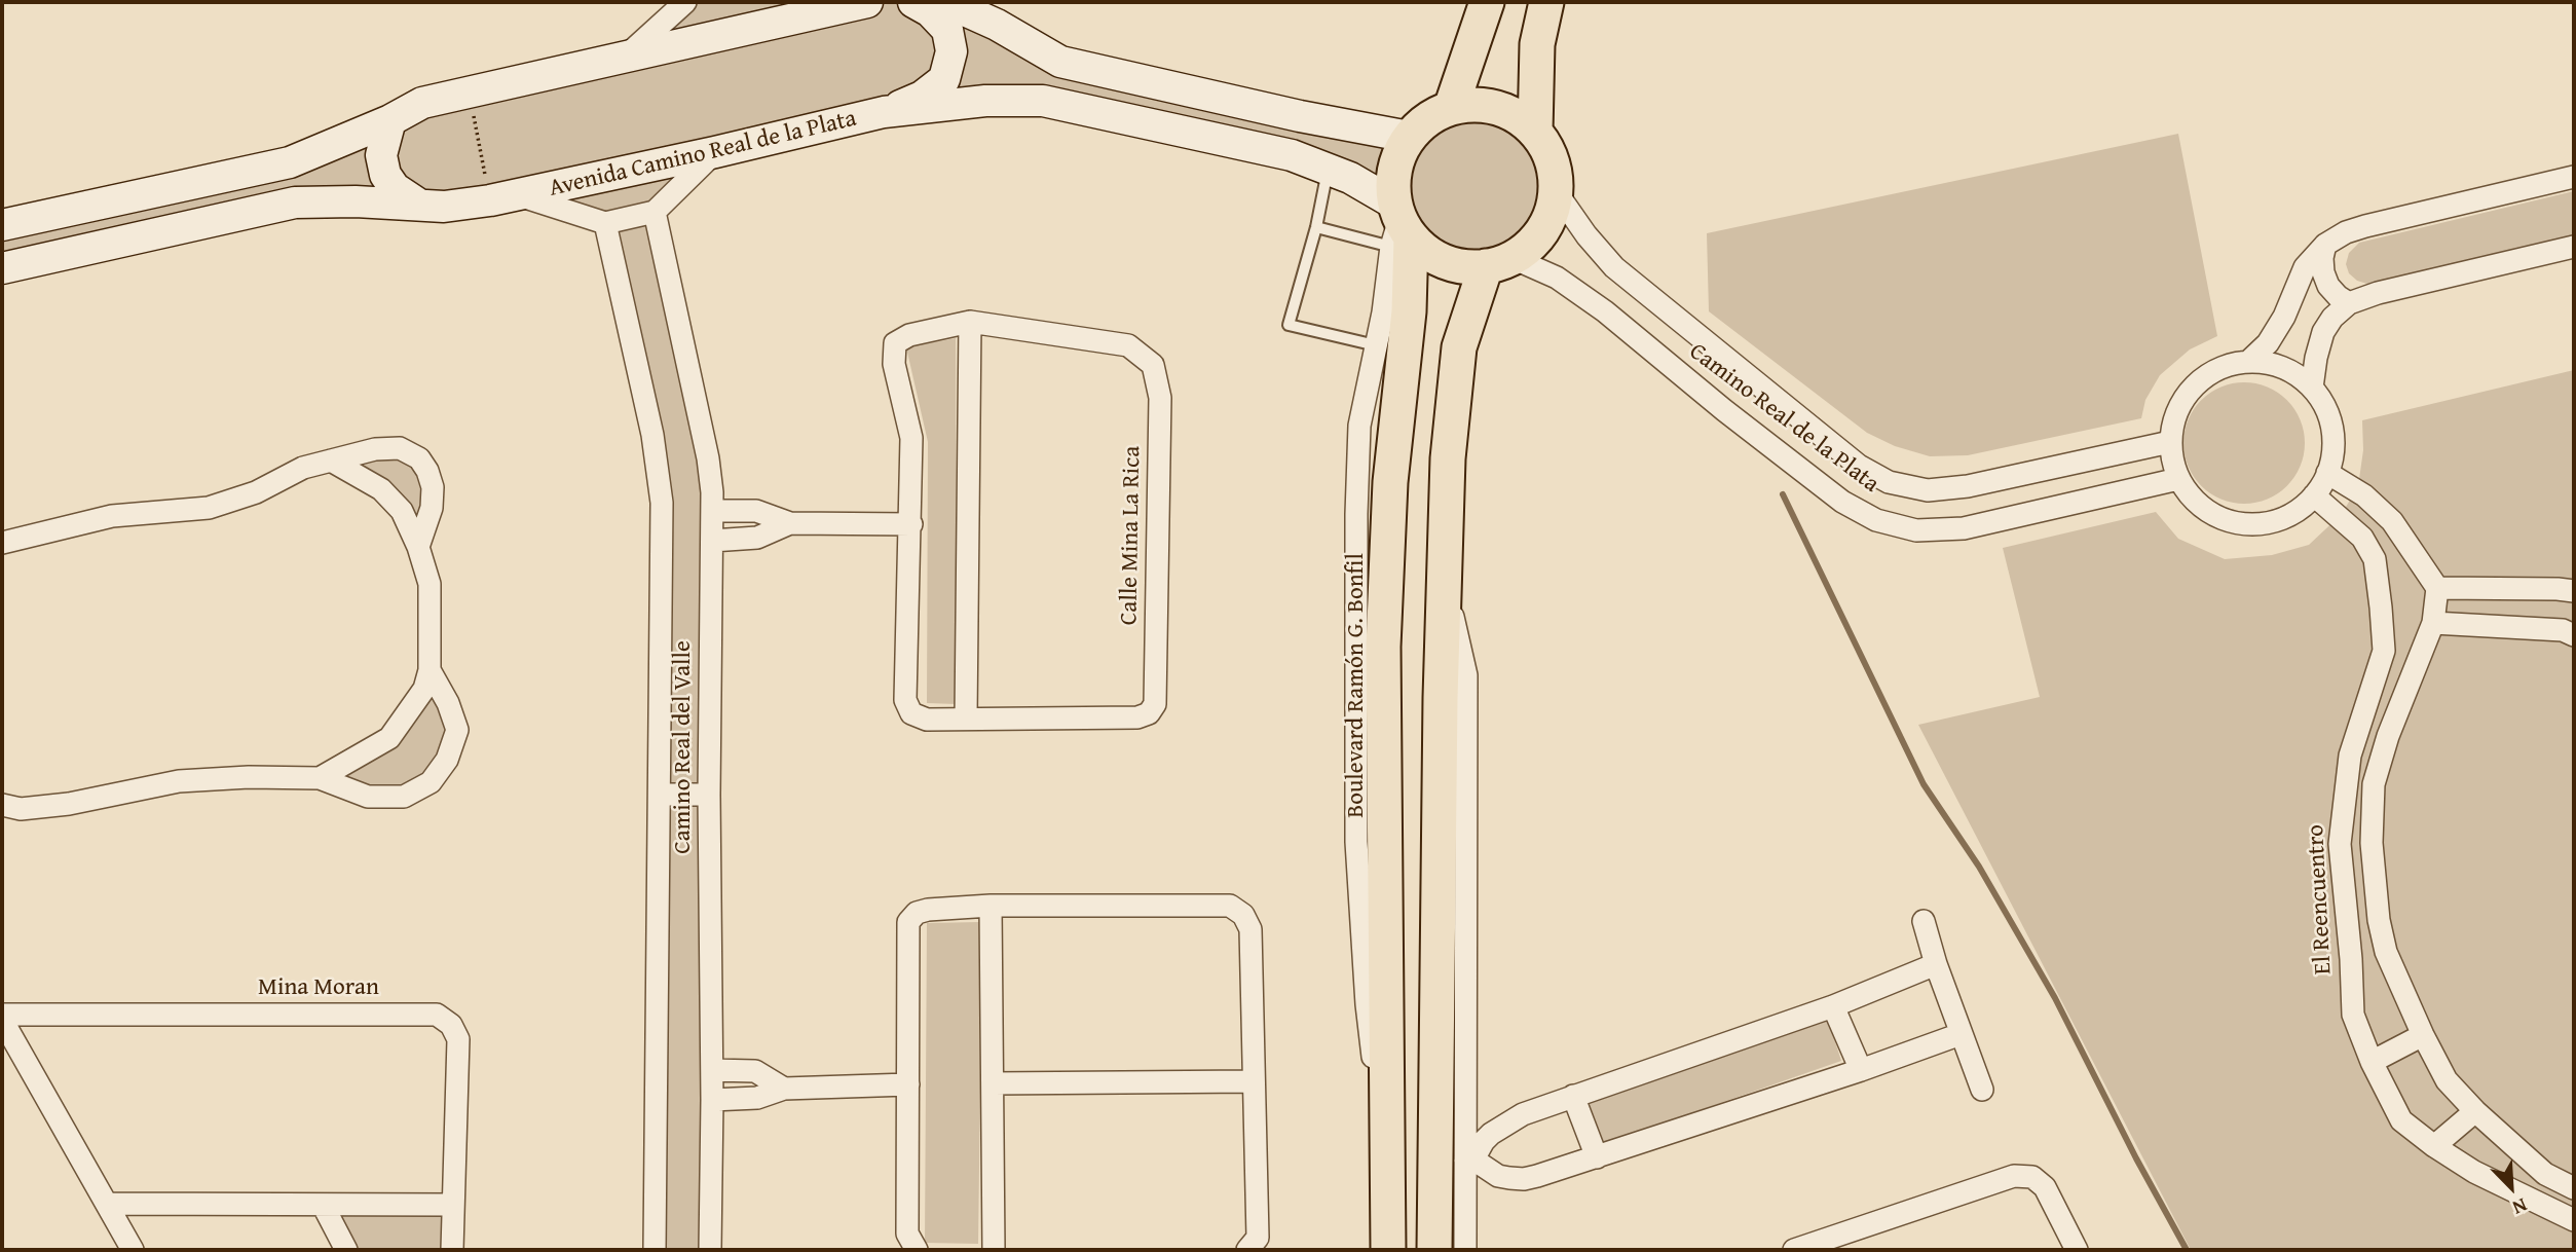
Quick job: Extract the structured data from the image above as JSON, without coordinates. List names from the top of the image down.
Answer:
{
  "streets": {
    "main road": ["Avenida Camino Real de la Plata", "Boulevard Ramón G. Bonfil"],
    "street": [
      "Camino Real de la Plata",
      "Calle Mina La Rica",
      "Camino Real del Valle",
      "El Reencuentro",
      "Mina Moran"
    ]
  },
  "crossings": [
    ["Avenida Camino Real de la Plata", "Camino Real de la Plata"],
    ["Avenida Camino Real de la Plata", "Boulevard Ramón G. Bonfil"],
    ["Camino Real de la Plata", "Boulevard Ramón G. Bonfil"],
    ["Camino Real de la Plata", "El Reencuentro"]
  ],
  "north": "bottom right"
}
